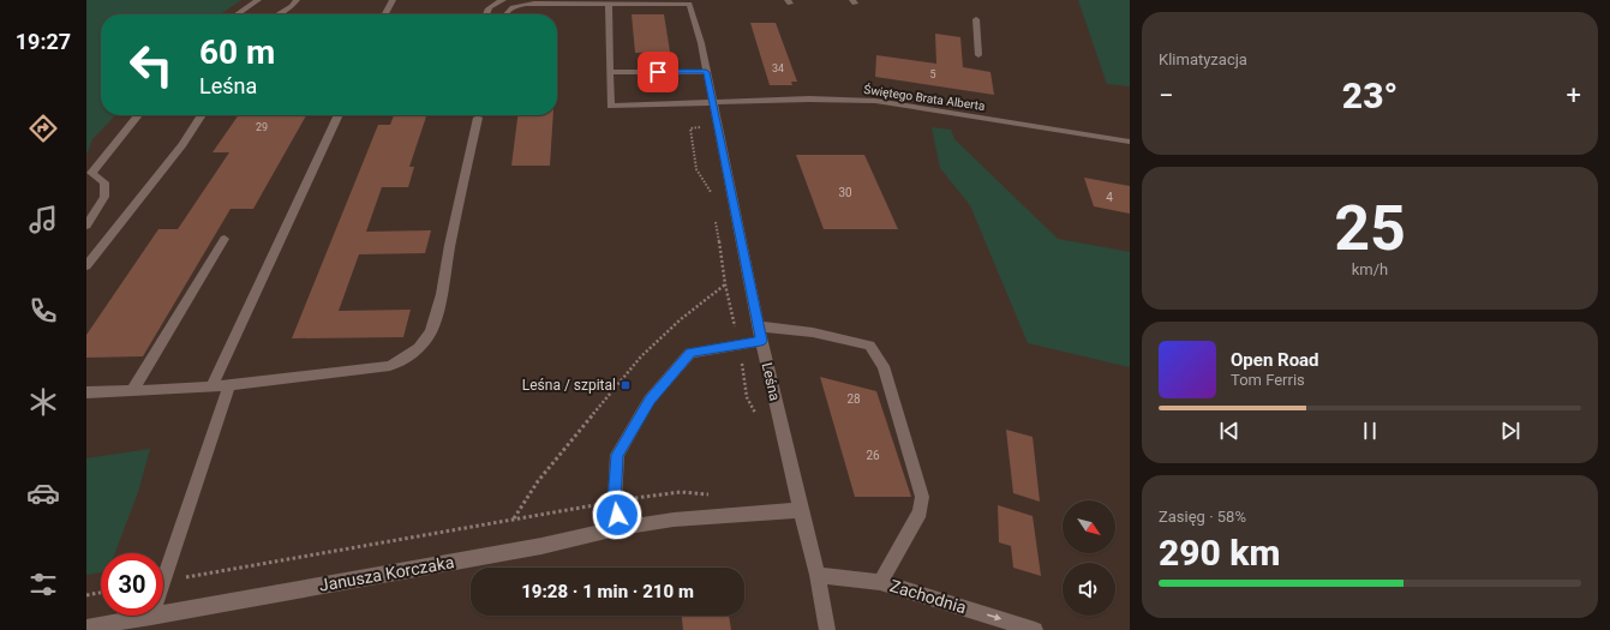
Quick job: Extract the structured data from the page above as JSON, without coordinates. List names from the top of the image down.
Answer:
{
  "streets": {
    "street": [
      "Świętego Brata Alberta",
      "Leśna",
      "Janusza Korczaka",
      "Zachodnia"
    ]
  },
  "crossings": [
    ["Świętego Brata Alberta", "Leśna"],
    ["Leśna", "Janusza Korczaka"],
    ["Leśna", "Zachodnia"]
  ],
  "one_way": ["Zachodnia"],
  "places": {
    "transit": ["Leśna / szpital"]
  },
  "house_numbers": [
    "34",
    "5",
    "29",
    "30",
    "4",
    "28",
    "26"
  ],
  "north": "bottom right",
  "page": {
    "tabs": "19:27",
    "tile": [
      "Klimatyzacja",
      ["25", "km/h"],
      ["Zasięg · 58%", "290 km"]
    ],
    "turn": ["60 m", "Leśna"],
    "heat": ["−", "23°", "+"],
    "song": ["Open Road", "Tom Ferris"],
    "limit": "30",
    "trip": "19:28 · 1 min · 210 m"
  }
}
